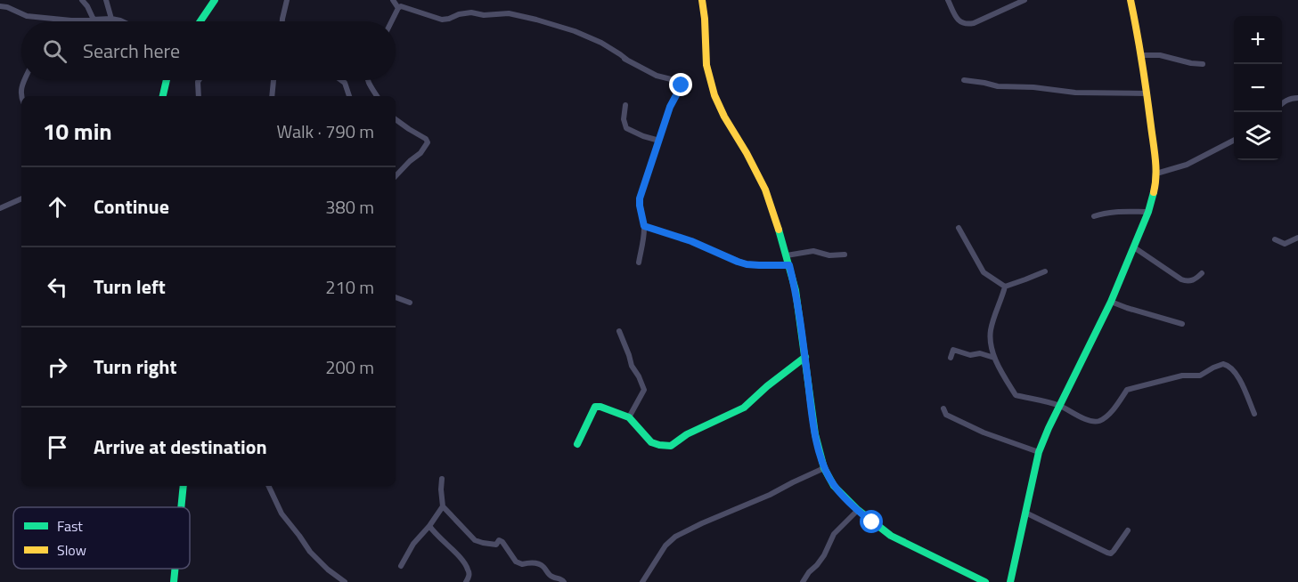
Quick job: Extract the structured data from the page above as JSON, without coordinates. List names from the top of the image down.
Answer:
{
  "legend": ["Fast", "Slow"],
  "page": {
    "map_buttons": ["+", "−"],
    "search": "Search here",
    "heading": ["10 min", "Walk · 790 m"],
    "list": [
      ["Continue", "380 m"],
      ["Turn left", "210 m"],
      ["Turn right", "200 m"],
      "Arrive at destination"
    ]
  }
}
